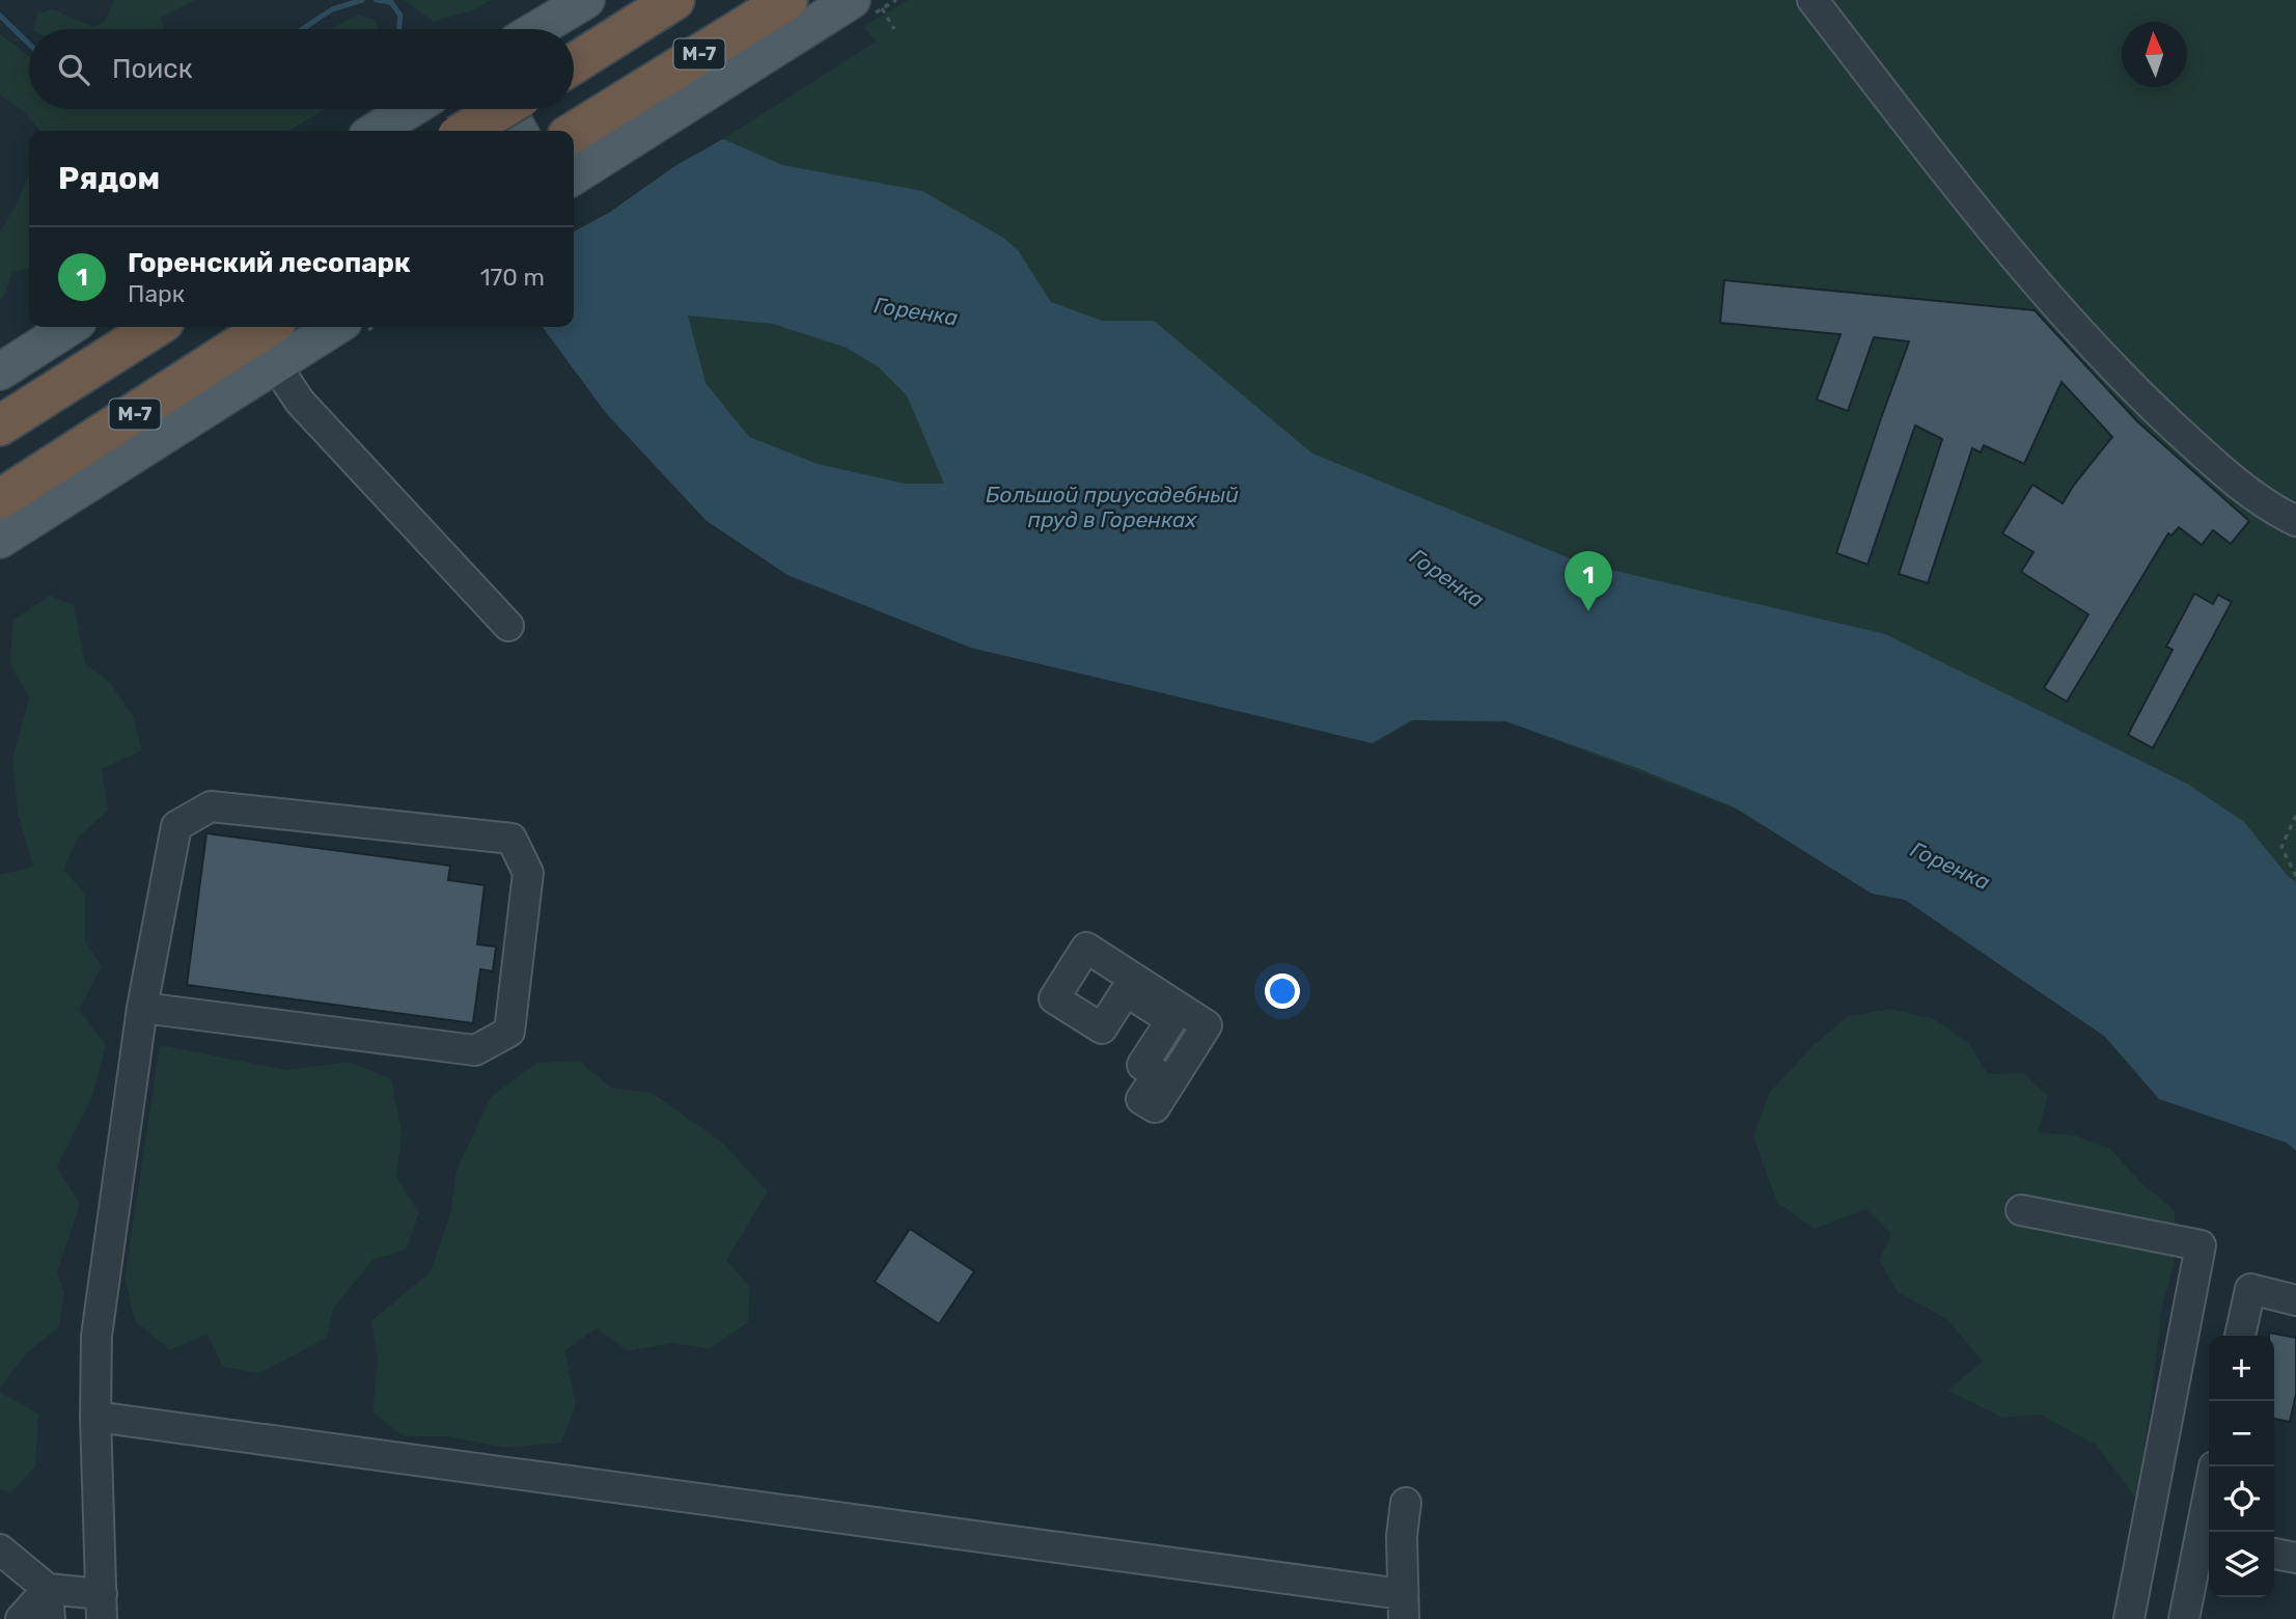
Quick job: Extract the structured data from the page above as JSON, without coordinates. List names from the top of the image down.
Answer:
{
  "streets": {
    "highway": ["М-7"]
  },
  "water": ["Горенка", "Большой приусадебный пруд в Горенках"],
  "north": "top",
  "page": {
    "search": "Поиск",
    "heading": "Рядом",
    "list": [
      {
        "mark": "1",
        "name": "Горенский лесопарк",
        "note": "Парк",
        "value": "170 m"
      }
    ],
    "pins": "1",
    "map_buttons": ["+", "−"]
  }
}
